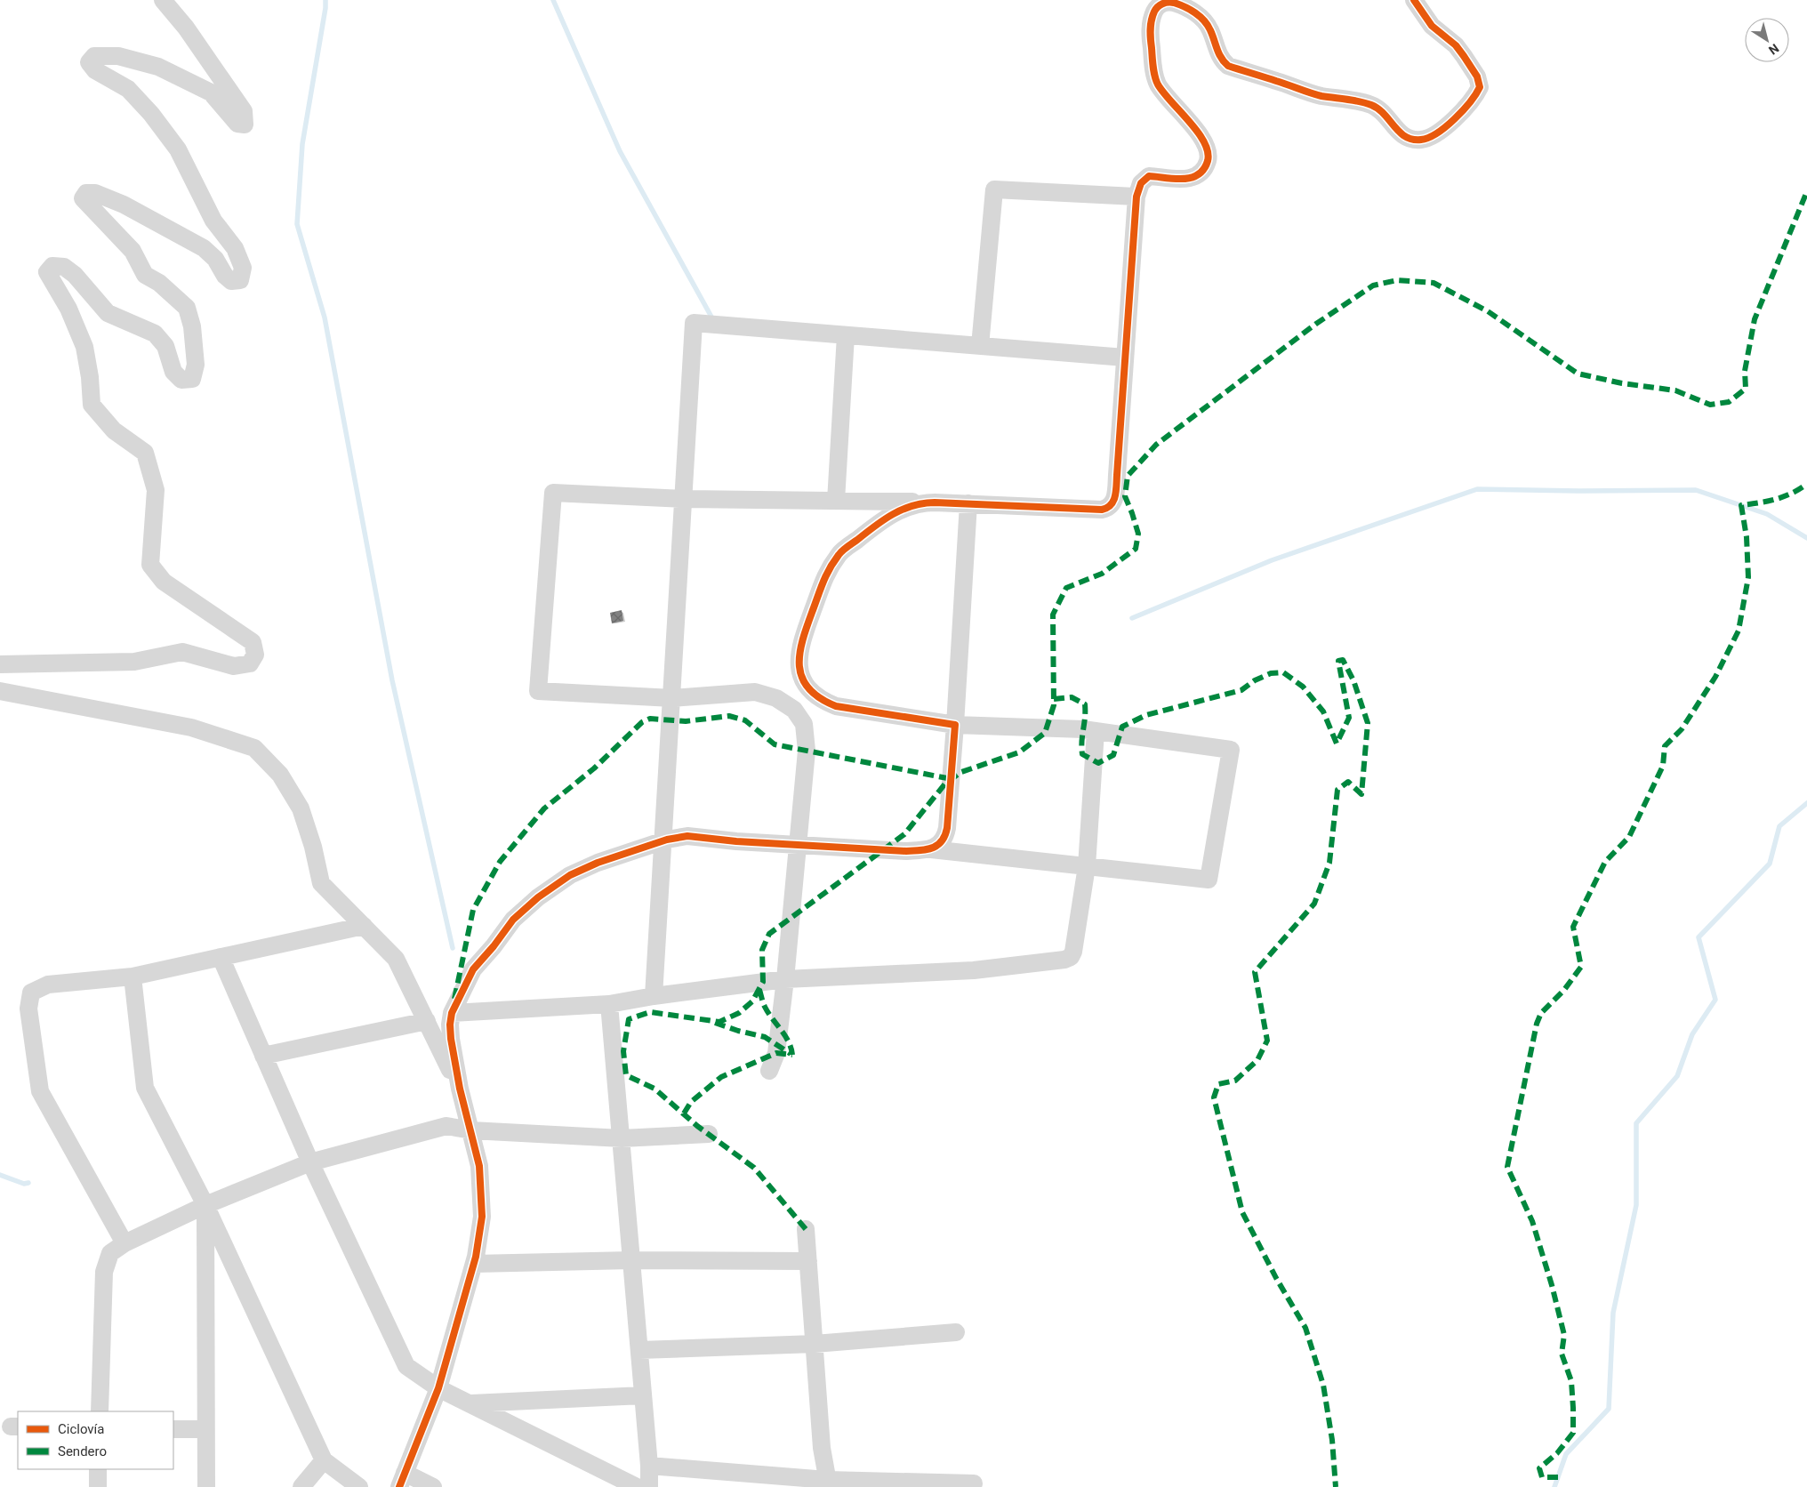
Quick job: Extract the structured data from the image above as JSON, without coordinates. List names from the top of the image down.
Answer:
{
  "legend": ["Ciclovía", "Sendero"],
  "north": "bottom right"
}
